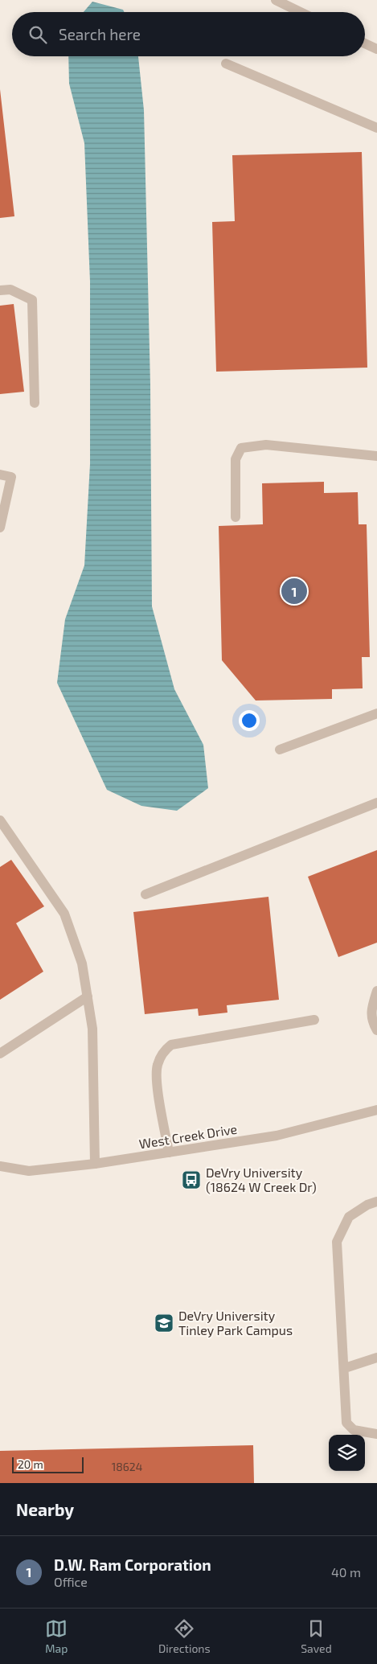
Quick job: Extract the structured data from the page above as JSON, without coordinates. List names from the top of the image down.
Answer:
{
  "streets": {
    "street": ["West Creek Drive"]
  },
  "places": {
    "bus stop": ["DeVry University (18624 W Creek Dr)"],
    "school or university": ["DeVry University Tinley Park Campus"]
  },
  "house_numbers": ["18624"],
  "scale_bar": "20 m",
  "page": {
    "search": "Search here",
    "pins": "1",
    "scale": "20 m",
    "heading": "Nearby",
    "list": [
      {
        "mark": "1",
        "name": "D.W. Ram Corporation",
        "note": "Office",
        "value": "40 m"
      }
    ],
    "nav": ["Map", "Directions", "Saved"]
  }
}
